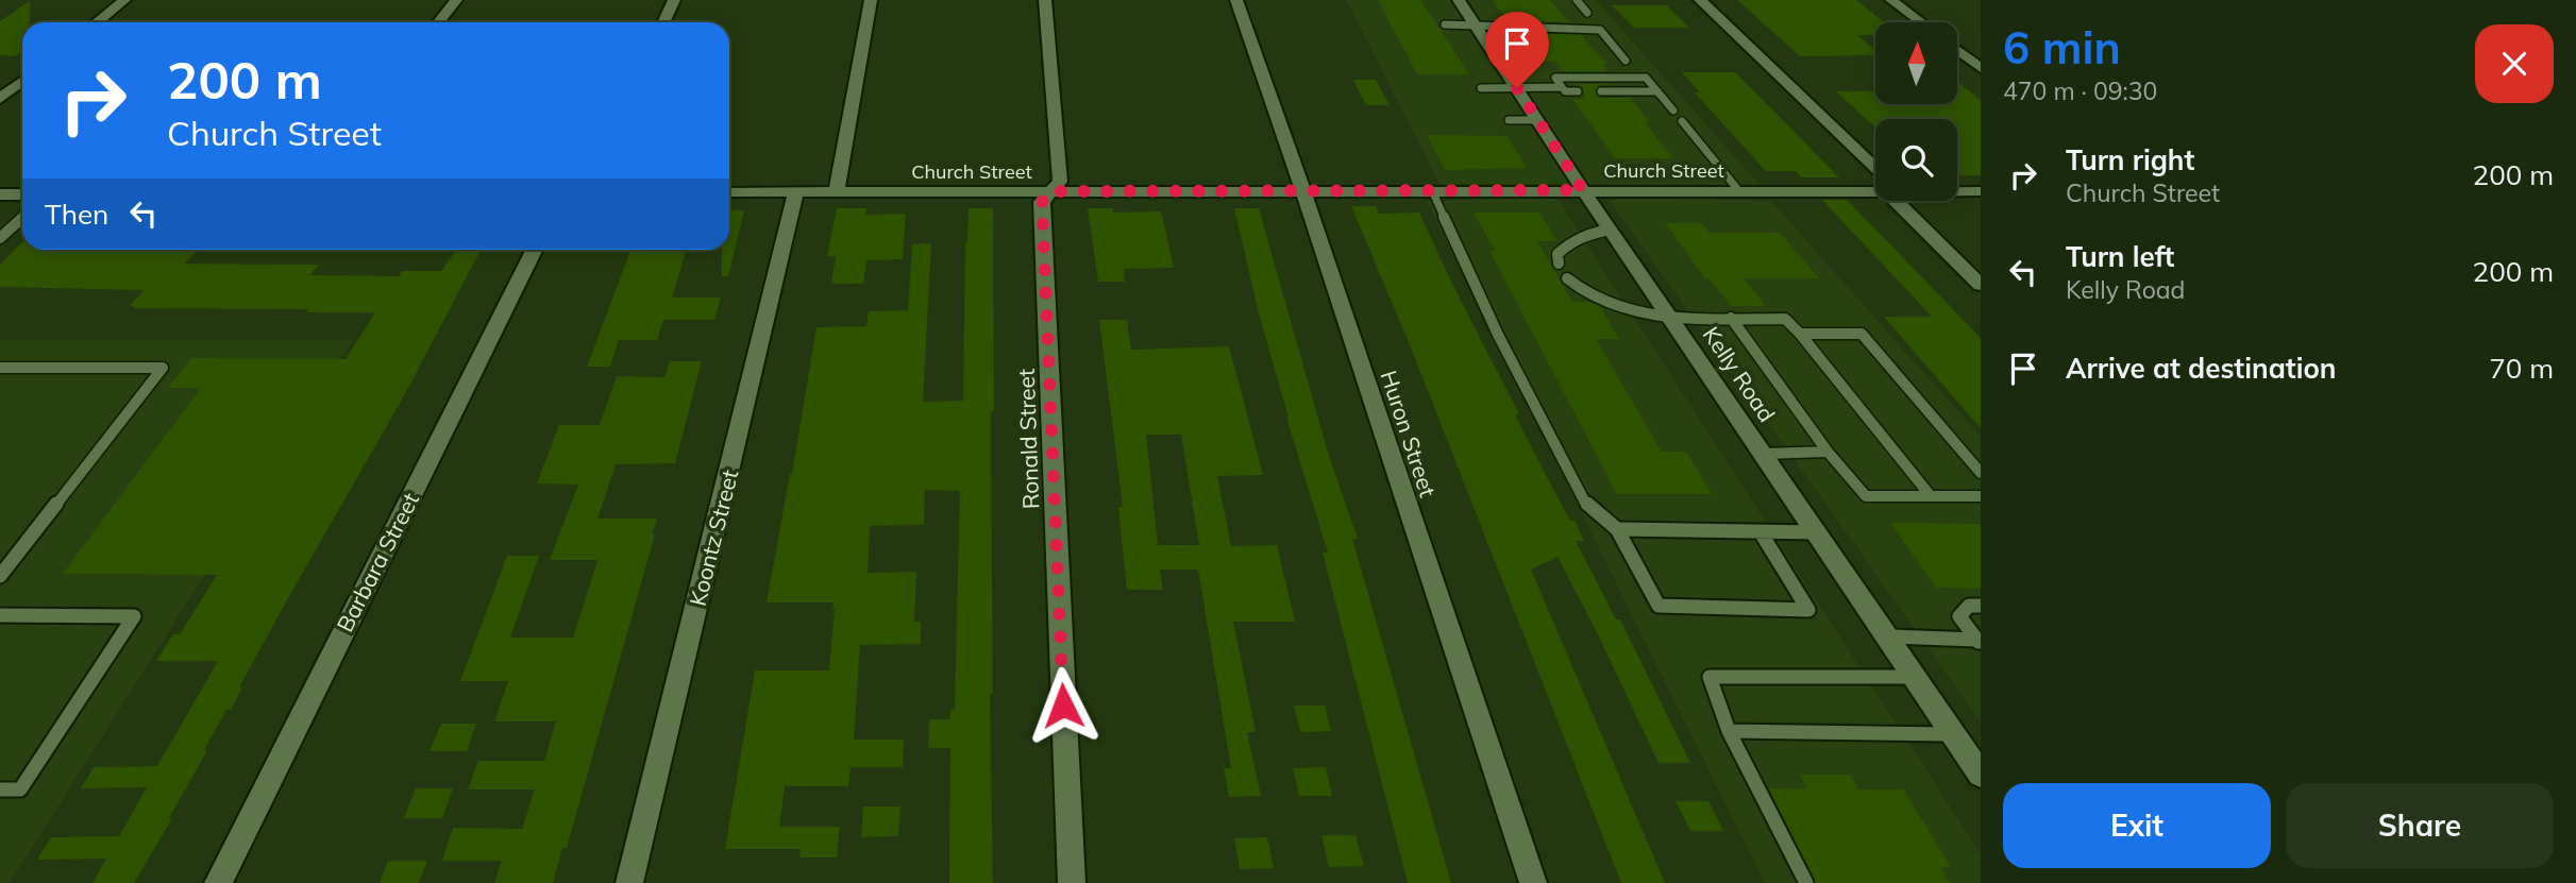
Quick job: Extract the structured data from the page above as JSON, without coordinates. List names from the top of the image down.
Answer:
{
  "streets": {
    "street": [
      "Church Street",
      "Kelly Road",
      "Huron Street",
      "Ronald Street",
      "Koontz Street",
      "Barbara Street"
    ]
  },
  "crossings": [
    ["Church Street", "Kelly Road"],
    ["Church Street", "Huron Street"],
    ["Church Street", "Ronald Street"],
    ["Church Street", "Koontz Street"]
  ],
  "north": "top",
  "page": {
    "heading": ["6 min", "470 m · 09:30"],
    "turn": ["200 m", "Church Street"],
    "list": [
      {
        "name": "Turn right",
        "note": "Church Street",
        "value": "200 m"
      },
      {
        "name": "Turn left",
        "note": "Kelly Road",
        "value": "200 m"
      },
      {
        "name": "Arrive at destination",
        "value": "70 m"
      }
    ],
    "then": "Then",
    "buttons": ["Exit", "Share"]
  }
}
